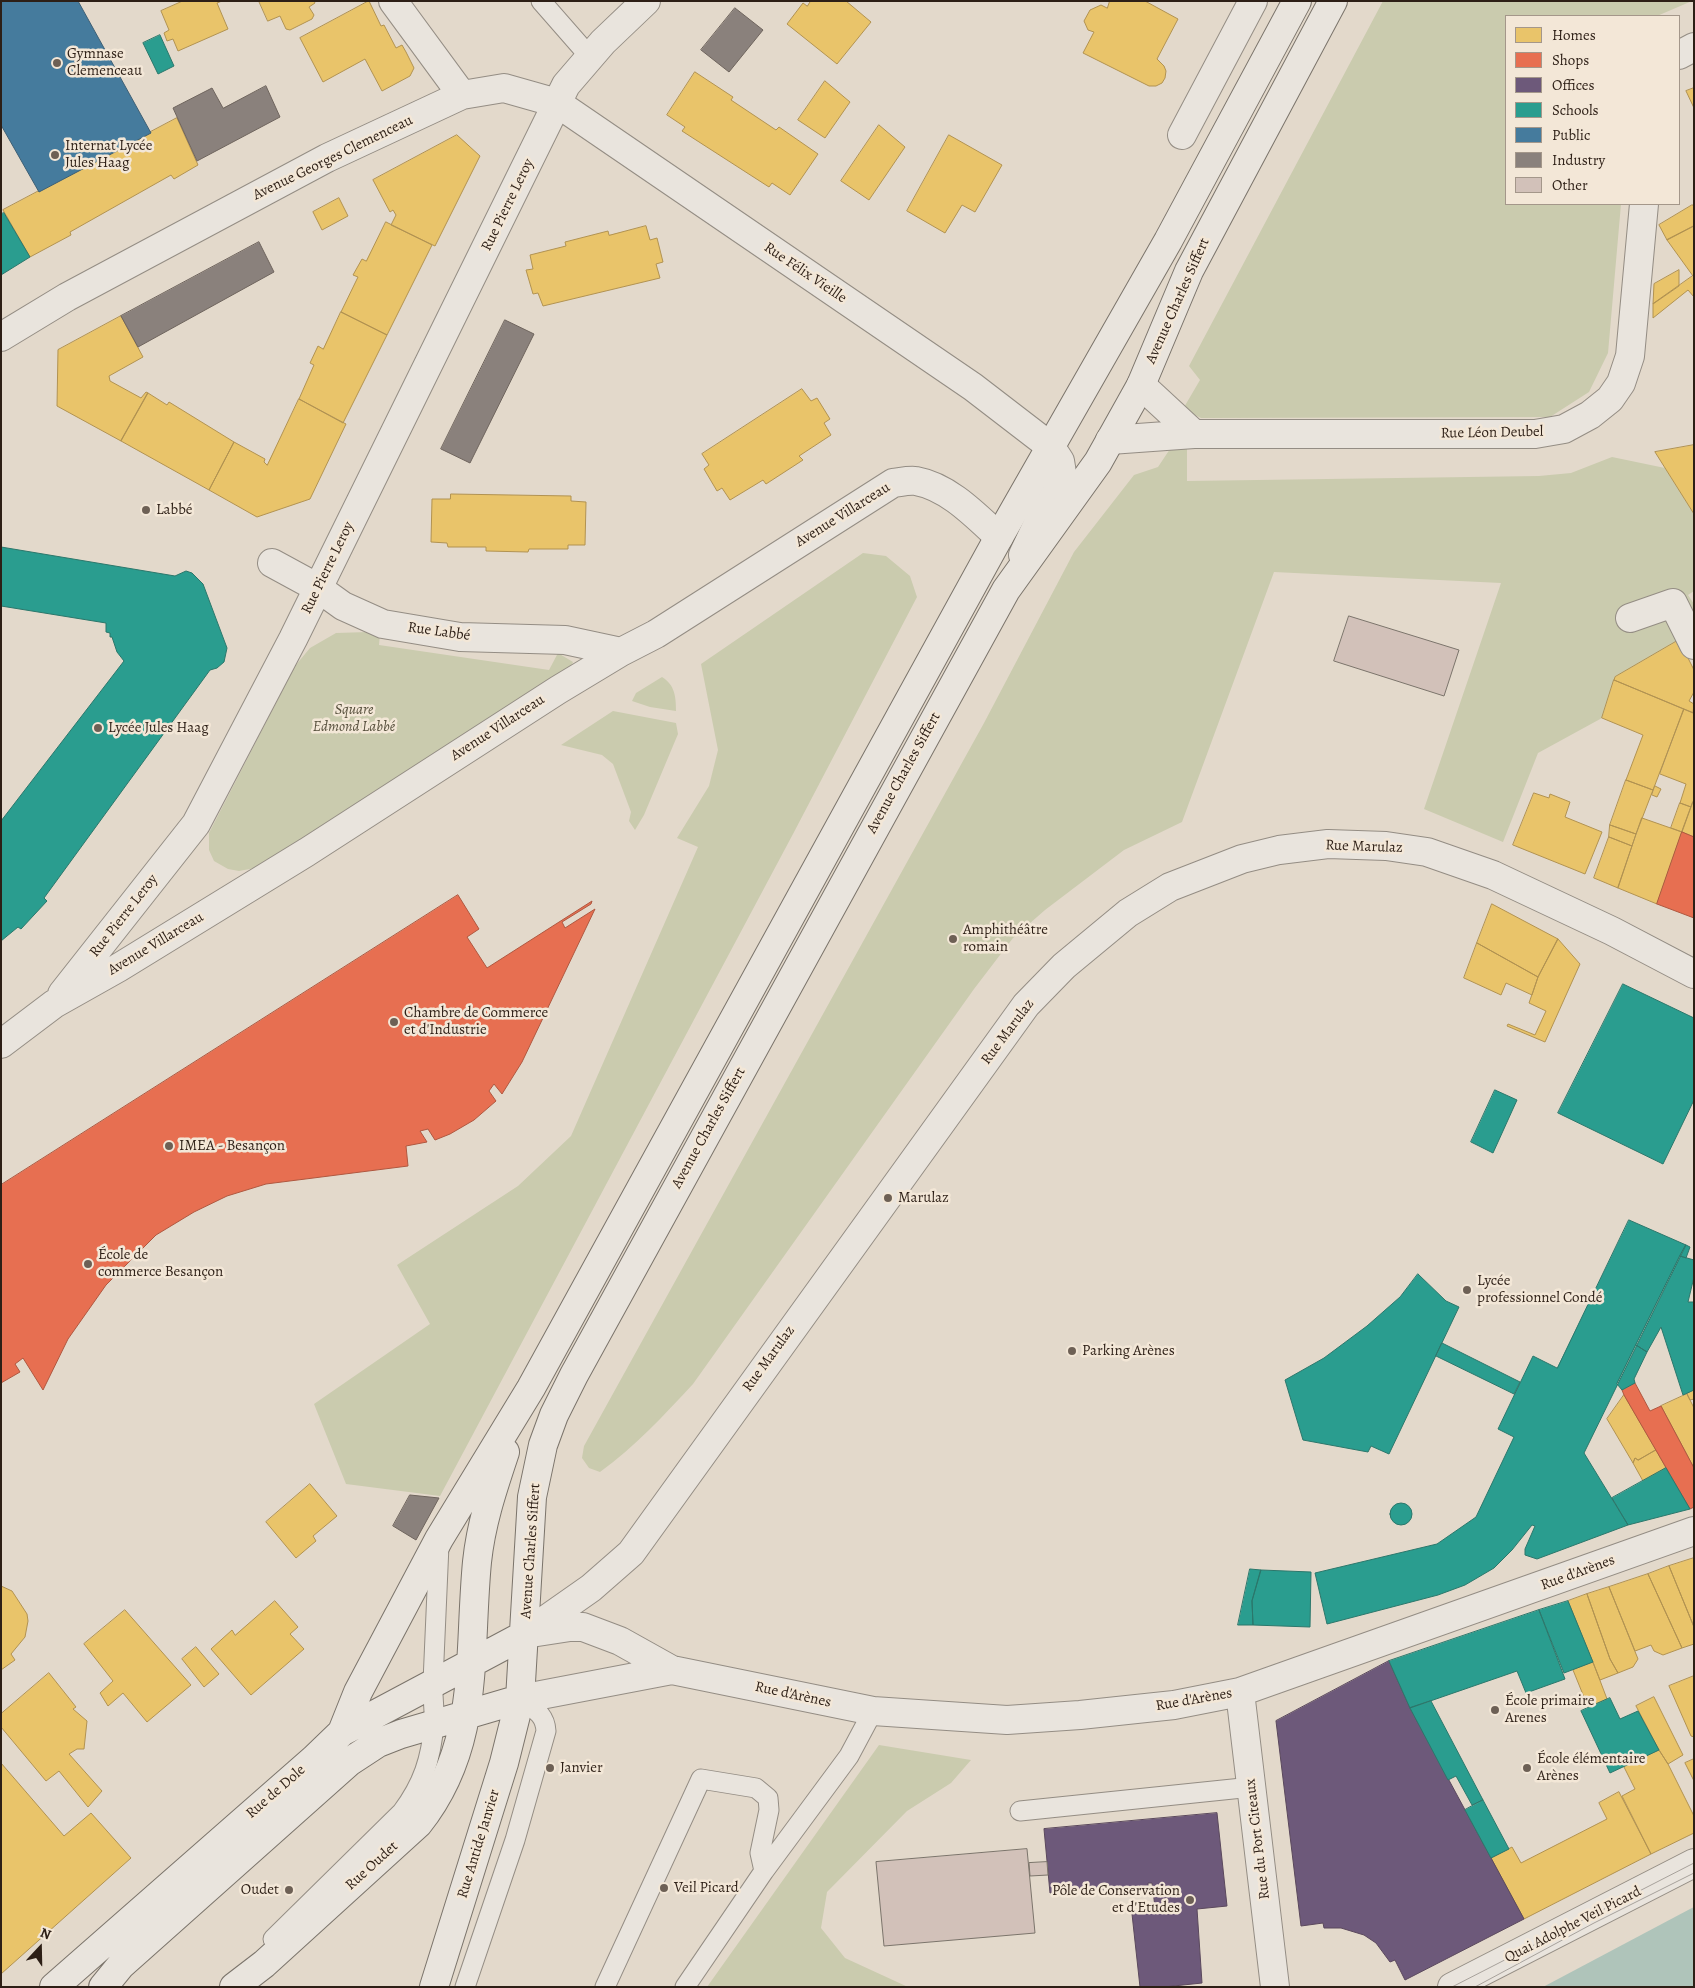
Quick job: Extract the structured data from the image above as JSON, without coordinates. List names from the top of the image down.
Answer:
{
  "streets": {
    "street": [
      "Avenue Georges Clemenceau",
      "Rue Pierre Leroy",
      "Rue Félix Vieille",
      "Avenue Charles Siffert",
      "Rue Léon Deubel",
      "Avenue Villarceau",
      "Rue Labbé",
      "Rue Marulaz",
      "Rue d'Arènes",
      "Rue de Dole",
      "Rue du Port Citeaux",
      "Rue Antide Janvier",
      "Rue Oudet",
      "Quai Adolphe Veil Picard"
    ]
  },
  "crossings": [
    ["Avenue Georges Clemenceau", "Rue Pierre Leroy"],
    ["Avenue Georges Clemenceau", "Rue Félix Vieille"],
    ["Rue Pierre Leroy", "Rue Félix Vieille"],
    ["Rue Pierre Leroy", "Avenue Villarceau"],
    ["Rue Pierre Leroy", "Rue Labbé"],
    ["Rue Félix Vieille", "Avenue Charles Siffert"],
    ["Avenue Charles Siffert", "Rue Léon Deubel"],
    ["Avenue Charles Siffert", "Avenue Villarceau"],
    ["Avenue Charles Siffert", "Rue Marulaz"],
    ["Avenue Charles Siffert", "Rue d'Arènes"],
    ["Avenue Charles Siffert", "Rue de Dole"],
    ["Avenue Charles Siffert", "Rue Antide Janvier"],
    ["Avenue Charles Siffert", "Rue Oudet"],
    ["Avenue Villarceau", "Rue Labbé"],
    ["Rue Marulaz", "Rue d'Arènes"],
    ["Rue Marulaz", "Rue de Dole"],
    ["Rue d'Arènes", "Rue de Dole"],
    ["Rue d'Arènes", "Rue du Port Citeaux"],
    ["Rue d'Arènes", "Rue Antide Janvier"],
    ["Rue de Dole", "Rue Antide Janvier"],
    ["Rue de Dole", "Rue Oudet"]
  ],
  "parks": ["Square Edmond Labbé"],
  "places": [
    "Gymnase Clemenceau",
    "Internat Lycée Jules Haag",
    "Labbé",
    "Lycée Jules Haag",
    "Amphithéâtre romain",
    "Chambre de Commerce et d'Industrie",
    "IMEA - Besançon",
    "Marulaz",
    "École de commerce Besançon",
    "Lycée professionnel Condé",
    "Parking Arènes",
    "École primaire Arenes",
    "Janvier",
    "École élémentaire Arènes",
    "Veil Picard",
    "Oudet",
    "Pôle de Conservation et d'Etudes"
  ],
  "legend": [
    "Homes",
    "Shops",
    "Offices",
    "Schools",
    "Public",
    "Industry",
    "Other"
  ],
  "north": "top"
}
